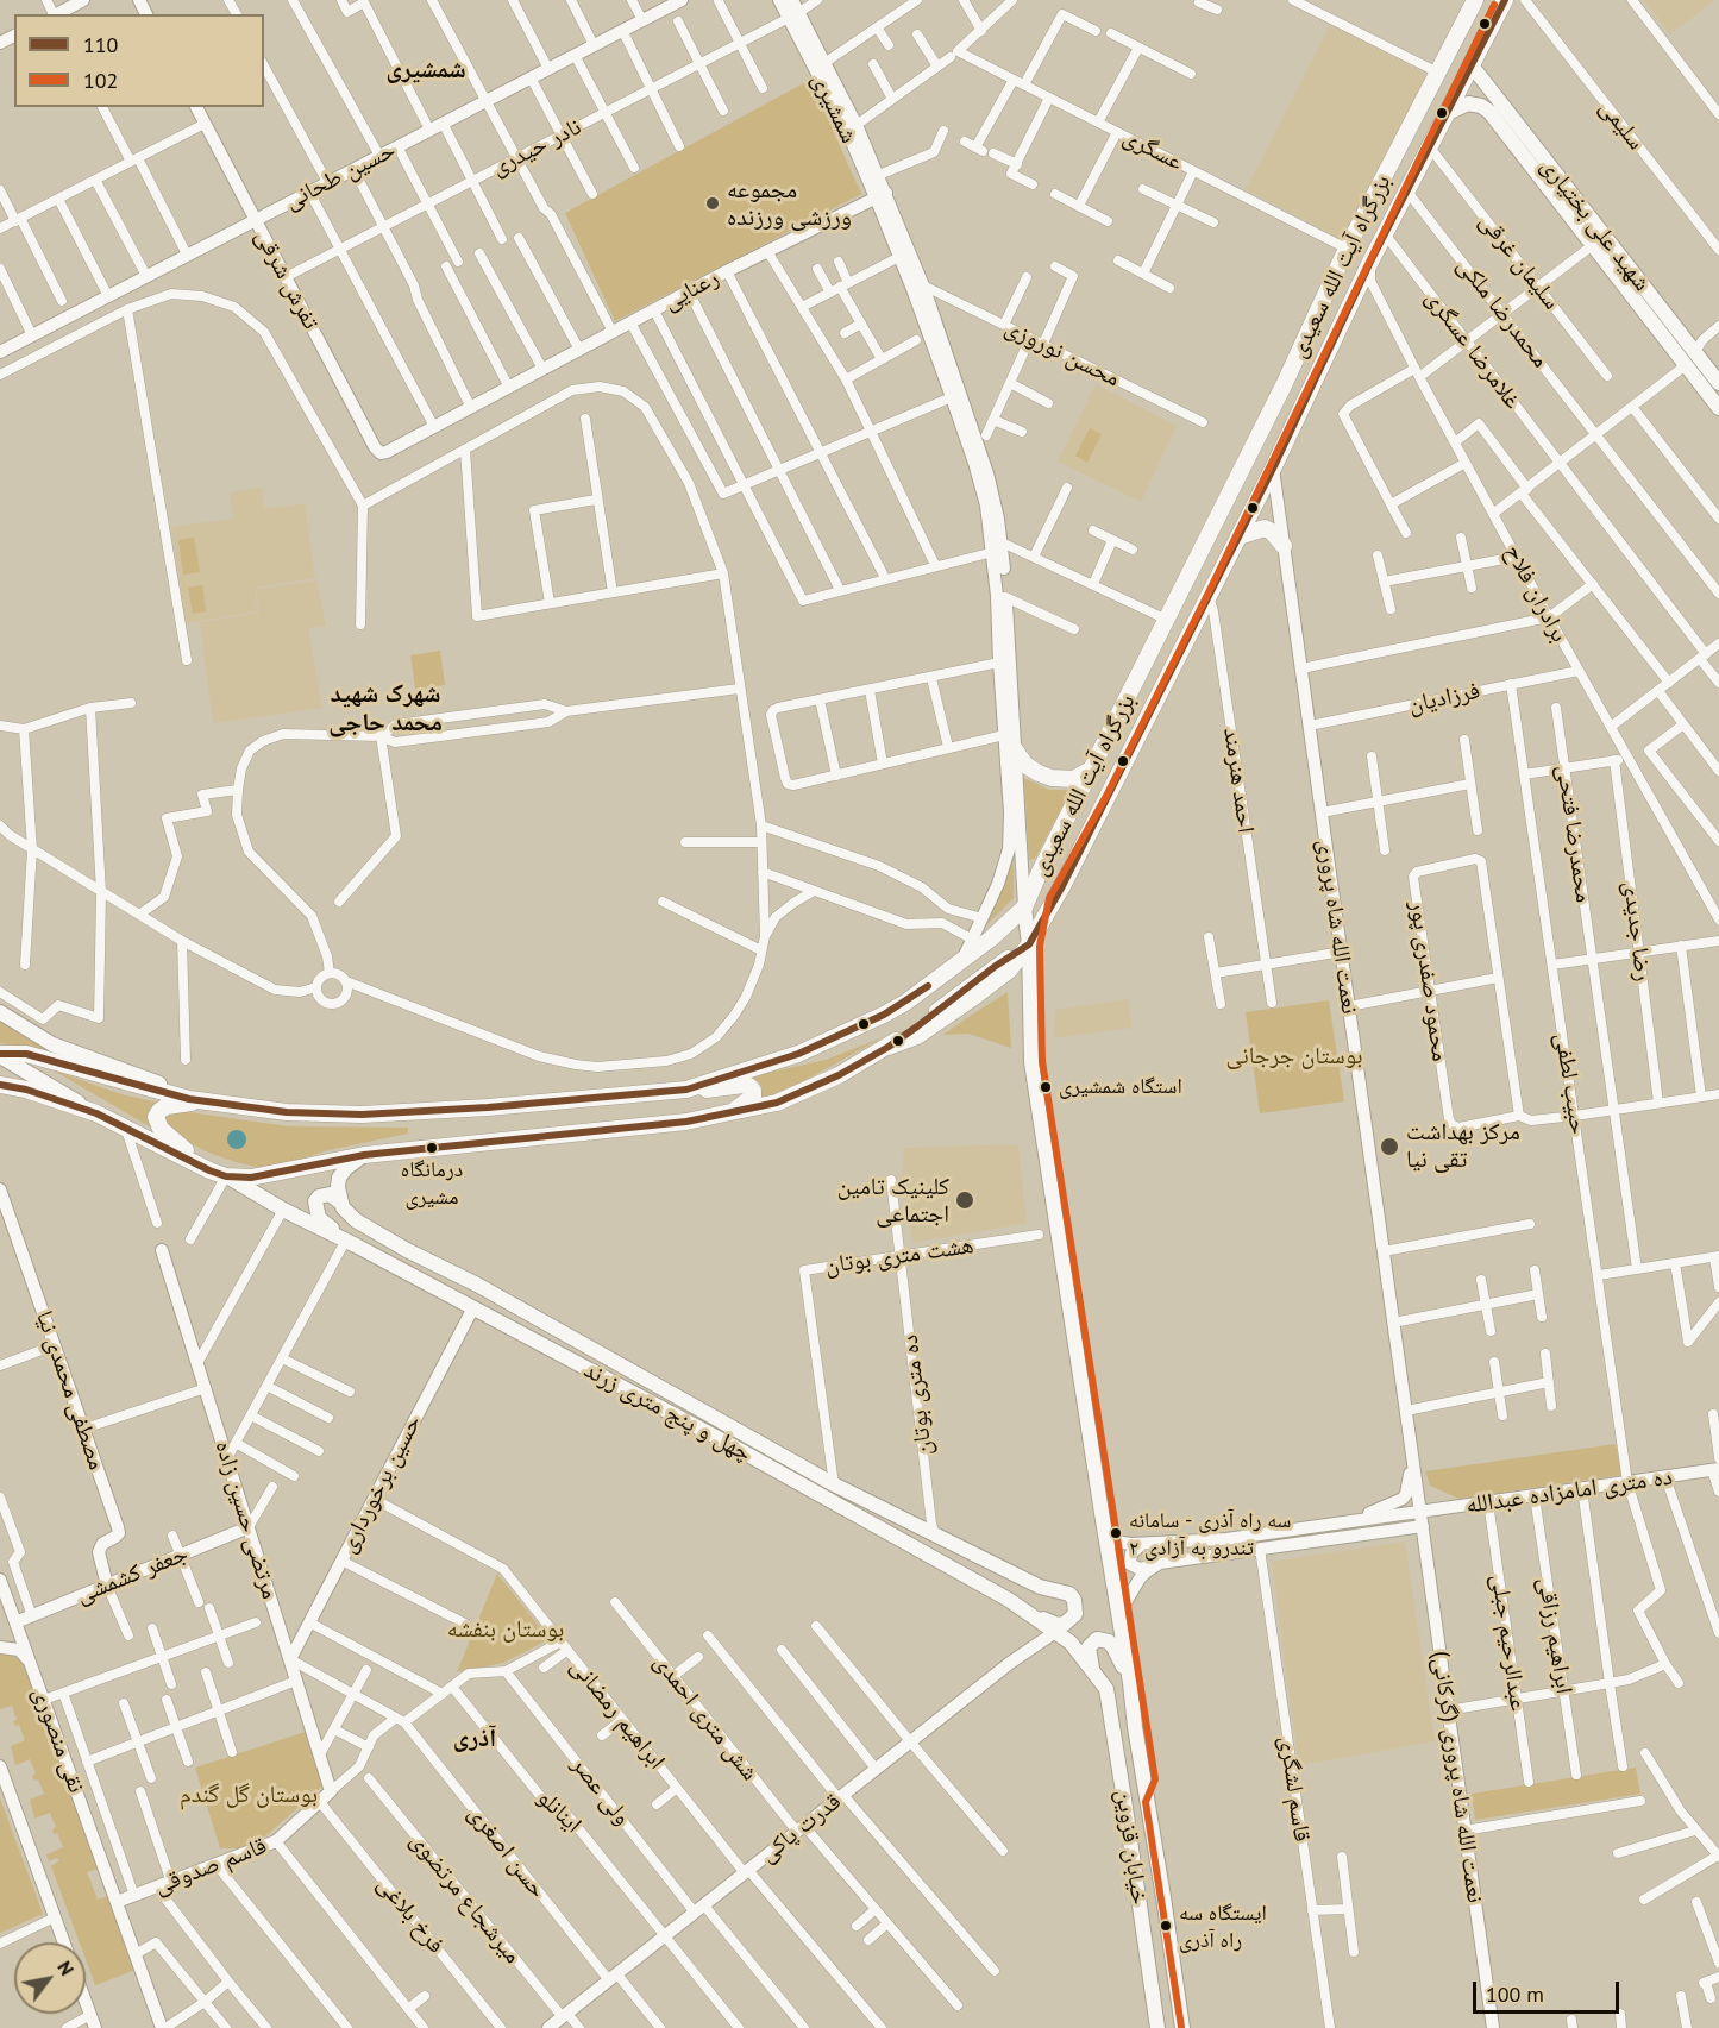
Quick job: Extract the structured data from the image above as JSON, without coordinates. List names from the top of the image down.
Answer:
{
  "streets": {
    "highway": ["بزرگراه آیت الله سعیدی"],
    "main road": ["شهید علی بختیاری", "چهل و پنج متری زرند", "خیابان قزوین"],
    "street": [
      "شمشیری",
      "سلیمی",
      "نادر حیدری",
      "عسگری",
      "حسین طحانی",
      "سلیمان غرقی",
      "تفرش شرقی",
      "رعنایی",
      "محمدرضا ملکی",
      "غلامرضا عسگری",
      "محسن نوروزی",
      "برادران فلاح",
      "فرزادیان",
      "احمد هنرمند",
      "محمدرضا فتحی",
      "نعمت الله شاه پروری",
      "رضا جدیدی",
      "محمود صفدری پور",
      "حبیب لطفی",
      "هشت متری بوتان",
      "مصطفی محمدی نیا",
      "ده متری بوتان",
      "حسین برخورداری",
      "ده متری امامزاده عبدالله",
      "مرتضی حسین زاده",
      "جعفر کشمشی",
      "ابراهیم رزاقی",
      "عبدالرحیم جبلی",
      "ابراهیم رمضانی",
      "شش متری احمدی",
      "نقی منصوری",
      "نعمت الله شاه پروری (گرکانی)",
      "قاسم لشگری",
      "ولی عصر",
      "اینانلو",
      "قدرت پاکی",
      "حسن اصغری",
      "قاسم صدوقی",
      "میرشجاع مرتضوی",
      "فرخ بلاغی"
    ]
  },
  "crossings": [
    ["شمشیری", "نادر حیدری"],
    ["شمشیری", "بزرگراه آیت الله سعیدی"],
    ["شمشیری", "رعنایی"],
    ["شمشیری", "محسن نوروزی"],
    ["شمشیری", "خیابان قزوین"],
    ["نادر حیدری", "تفرش شرقی"],
    ["عسگری", "بزرگراه آیت الله سعیدی"],
    ["حسین طحانی", "تفرش شرقی"],
    ["شهید علی بختیاری", "بزرگراه آیت الله سعیدی"],
    ["سلیمان غرقی", "بزرگراه آیت الله سعیدی"],
    ["بزرگراه آیت الله سعیدی", "محمدرضا ملکی"],
    ["بزرگراه آیت الله سعیدی", "غلامرضا عسگری"],
    ["بزرگراه آیت الله سعیدی", "برادران فلاح"],
    ["بزرگراه آیت الله سعیدی", "احمد هنرمند"],
    ["بزرگراه آیت الله سعیدی", "نعمت الله شاه پروری"],
    ["بزرگراه آیت الله سعیدی", "چهل و پنج متری زرند"],
    ["بزرگراه آیت الله سعیدی", "خیابان قزوین"],
    ["تفرش شرقی", "رعنایی"],
    ["برادران فلاح", "فرزادیان"],
    ["فرزادیان", "نعمت الله شاه پروری"],
    ["فرزادیان", "حبیب لطفی"],
    ["نعمت الله شاه پروری", "ده متری امامزاده عبدالله"],
    ["نعمت الله شاه پروری", "نعمت الله شاه پروری (گرکانی)"],
    ["حبیب لطفی", "ده متری امامزاده عبدالله"],
    ["هشت متری بوتان", "ده متری بوتان"],
    ["هشت متری بوتان", "چهل و پنج متری زرند"],
    ["مصطفی محمدی نیا", "جعفر کشمشی"],
    ["ده متری بوتان", "چهل و پنج متری زرند"],
    ["چهل و پنج متری زرند", "حسین برخورداری"],
    ["چهل و پنج متری زرند", "قدرت پاکی"],
    ["چهل و پنج متری زرند", "خیابان قزوین"],
    ["حسین برخورداری", "مرتضی حسین زاده"],
    ["حسین برخورداری", "ابراهیم رمضانی"],
    ["ده متری امامزاده عبدالله", "ابراهیم رزاقی"],
    ["ده متری امامزاده عبدالله", "عبدالرحیم جبلی"],
    ["ده متری امامزاده عبدالله", "نعمت الله شاه پروری (گرکانی)"],
    ["مرتضی حسین زاده", "جعفر کشمشی"],
    ["مرتضی حسین زاده", "قاسم صدوقی"],
    ["جعفر کشمشی", "نقی منصوری"],
    ["ابراهیم رمضانی", "قدرت پاکی"],
    ["شش متری احمدی", "قدرت پاکی"],
    ["نقی منصوری", "قاسم صدوقی"],
    ["ولی عصر", "قدرت پاکی"],
    ["اینانلو", "قدرت پاکی"],
    ["قدرت پاکی", "حسن اصغری"],
    ["قدرت پاکی", "میرشجاع مرتضوی"],
    ["قاسم صدوقی", "فرخ بلاغی"]
  ],
  "districts": ["شمشیری", "شهرک شهید محمد حاجی", "آذری"],
  "parks": ["بوستان جرجانی", "بوستان بنفشه", "بوستان گل گندم"],
  "places": [
    "مجموعه ورزشی ورزنده",
    "استگاه شمشیری",
    "مرکز بهداشت تقی نیا",
    "درمانگاه مشیری",
    "کلینیک تامین اجتماعی",
    "سه راه آذری - سامانه ۲ تندرو به آزادی",
    "ایستگاه سه راه آذری"
  ],
  "lines": ["transit line 110", "transit line 102"],
  "legend": ["110", "102"],
  "scale_bar": "100 m",
  "north": "top right"
}
